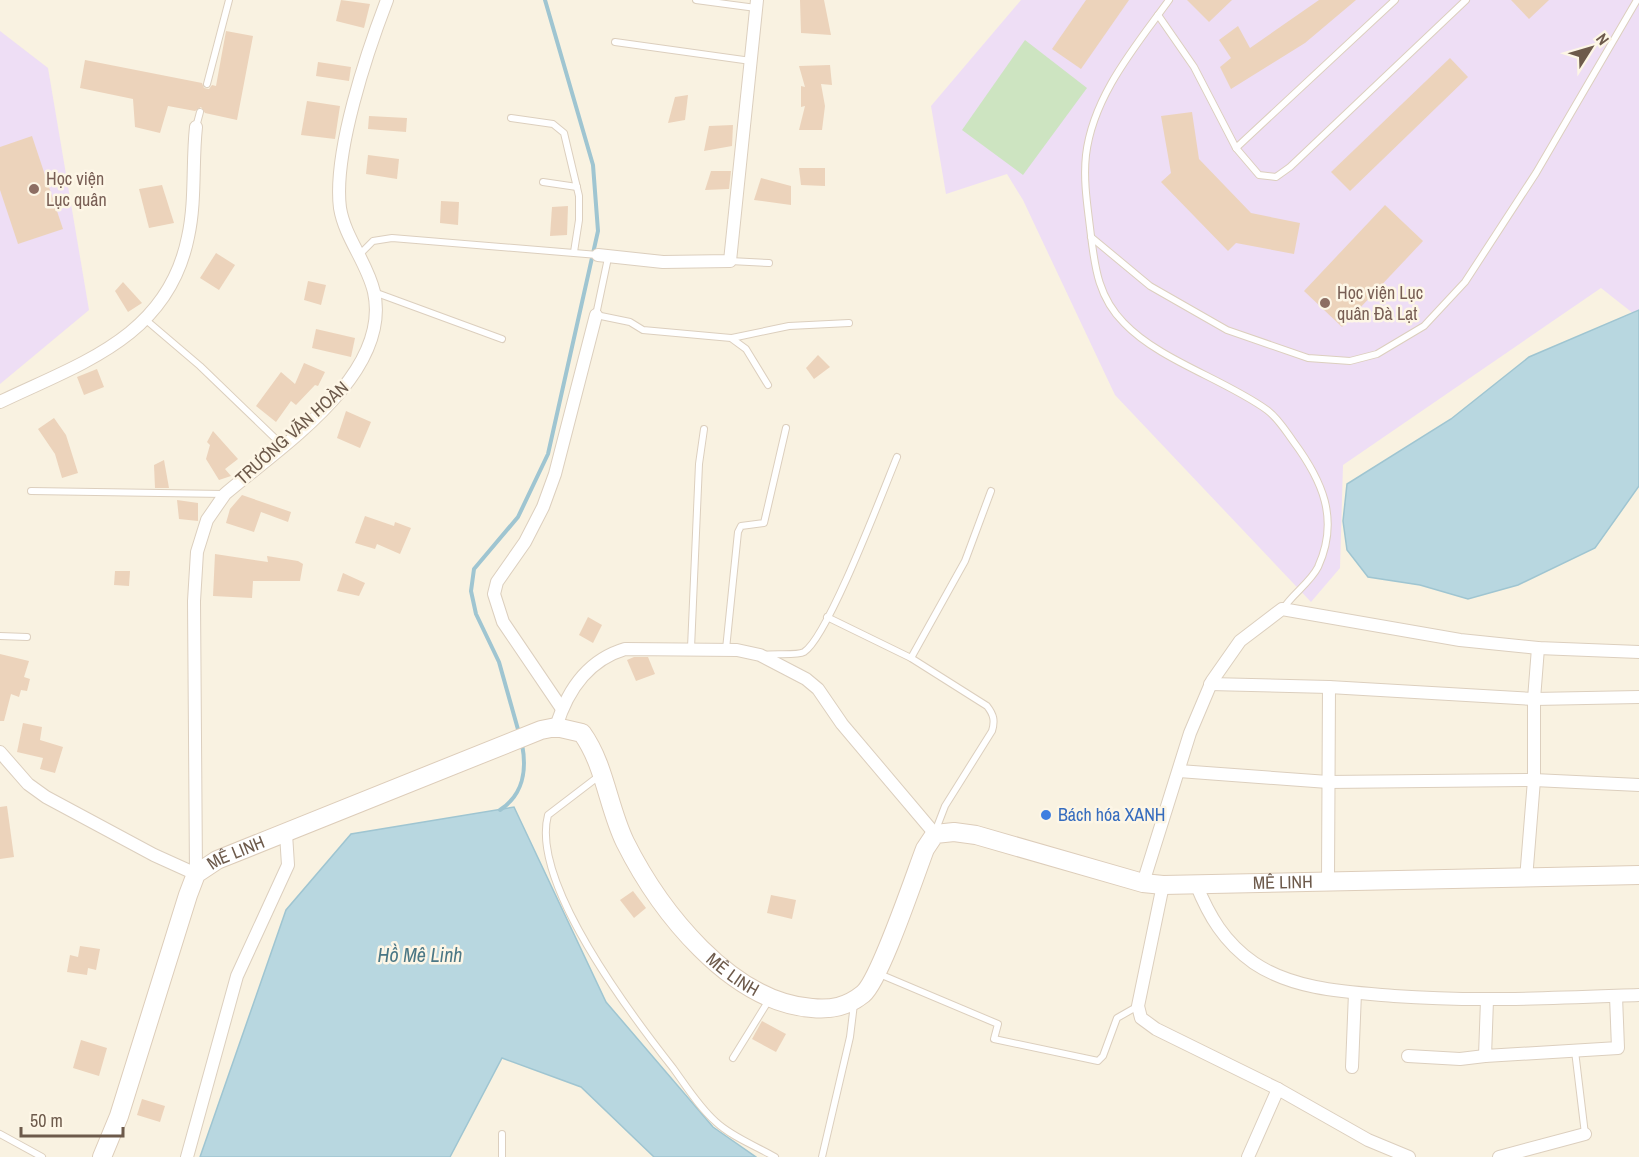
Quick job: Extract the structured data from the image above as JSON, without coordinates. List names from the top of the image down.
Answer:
{
  "streets": {
    "street": ["TRƯƠNG VĂN HOÀN", "MÊ LINH"]
  },
  "crossings": [
    ["TRƯƠNG VĂN HOÀN", "MÊ LINH"]
  ],
  "water": ["Hồ Mê Linh"],
  "places": ["Học viện Lục quân", "Học viện Lục quân Đà Lạt", "Bách hóa XANH"],
  "scale_bar": "50 m",
  "north": "top right"
}
